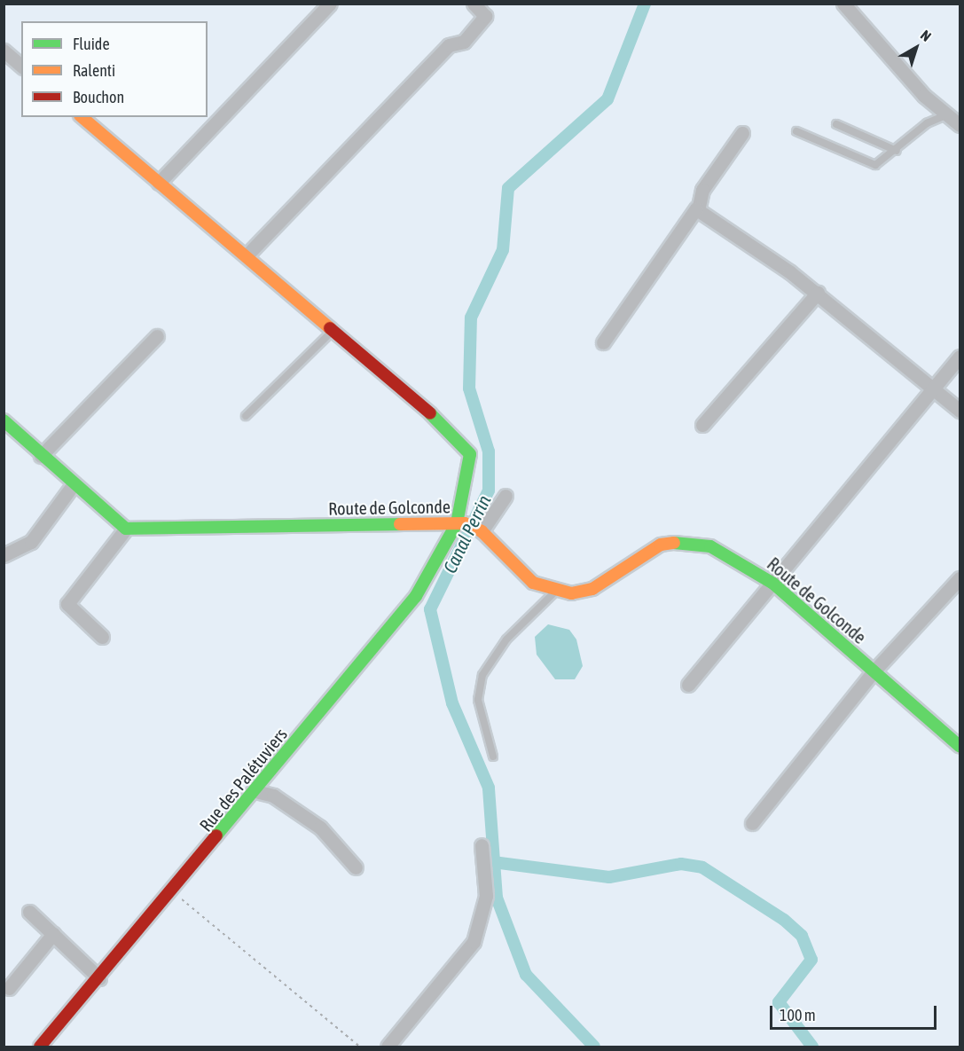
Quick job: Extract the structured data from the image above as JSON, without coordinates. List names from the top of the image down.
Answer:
{
  "streets": {
    "street": ["Route de Golconde", "Rue des Palétuviers"]
  },
  "crossings": [
    ["Route de Golconde", "Rue des Palétuviers"]
  ],
  "water": ["Canal Perrin"],
  "legend": ["Fluide", "Ralenti", "Bouchon"],
  "scale_bar": "100 m",
  "north": "top right"
}
